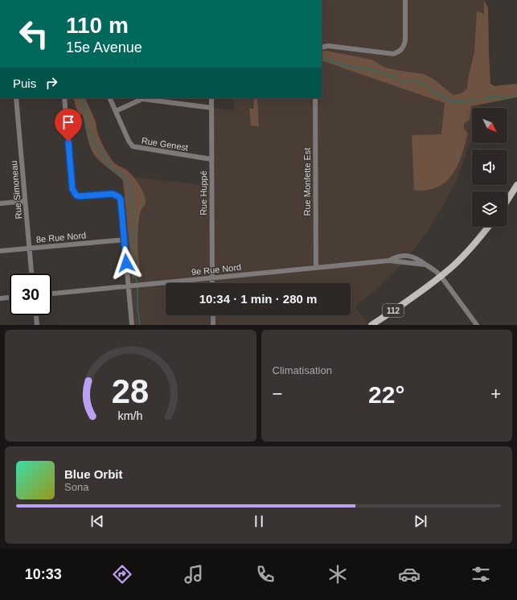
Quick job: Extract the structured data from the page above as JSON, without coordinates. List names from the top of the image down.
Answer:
{
  "streets": {
    "main road": ["112"],
    "street": [
      "Rue Genest",
      "Rue Monfette Est",
      "Rue Simoneau",
      "Rue Huppé",
      "8e Rue Nord",
      "9e Rue Nord"
    ]
  },
  "crossings": [
    ["Rue Genest", "Rue Huppé"],
    ["Rue Monfette Est", "9e Rue Nord"],
    ["Rue Simoneau", "8e Rue Nord"],
    ["Rue Huppé", "9e Rue Nord"],
    ["9e Rue Nord", "112"]
  ],
  "north": "bottom right",
  "page": {
    "turn": ["110 m", "15e Avenue"],
    "then": "Puis",
    "limit": "30",
    "trip": "10:34 · 1 min · 280 m",
    "tile": "Climatisation",
    "heat": ["−", "22°", "+"],
    "song": ["Blue Orbit", "Sona"],
    "tabs": "10:33",
    "gauge": ["28", "km/h"]
  }
}
